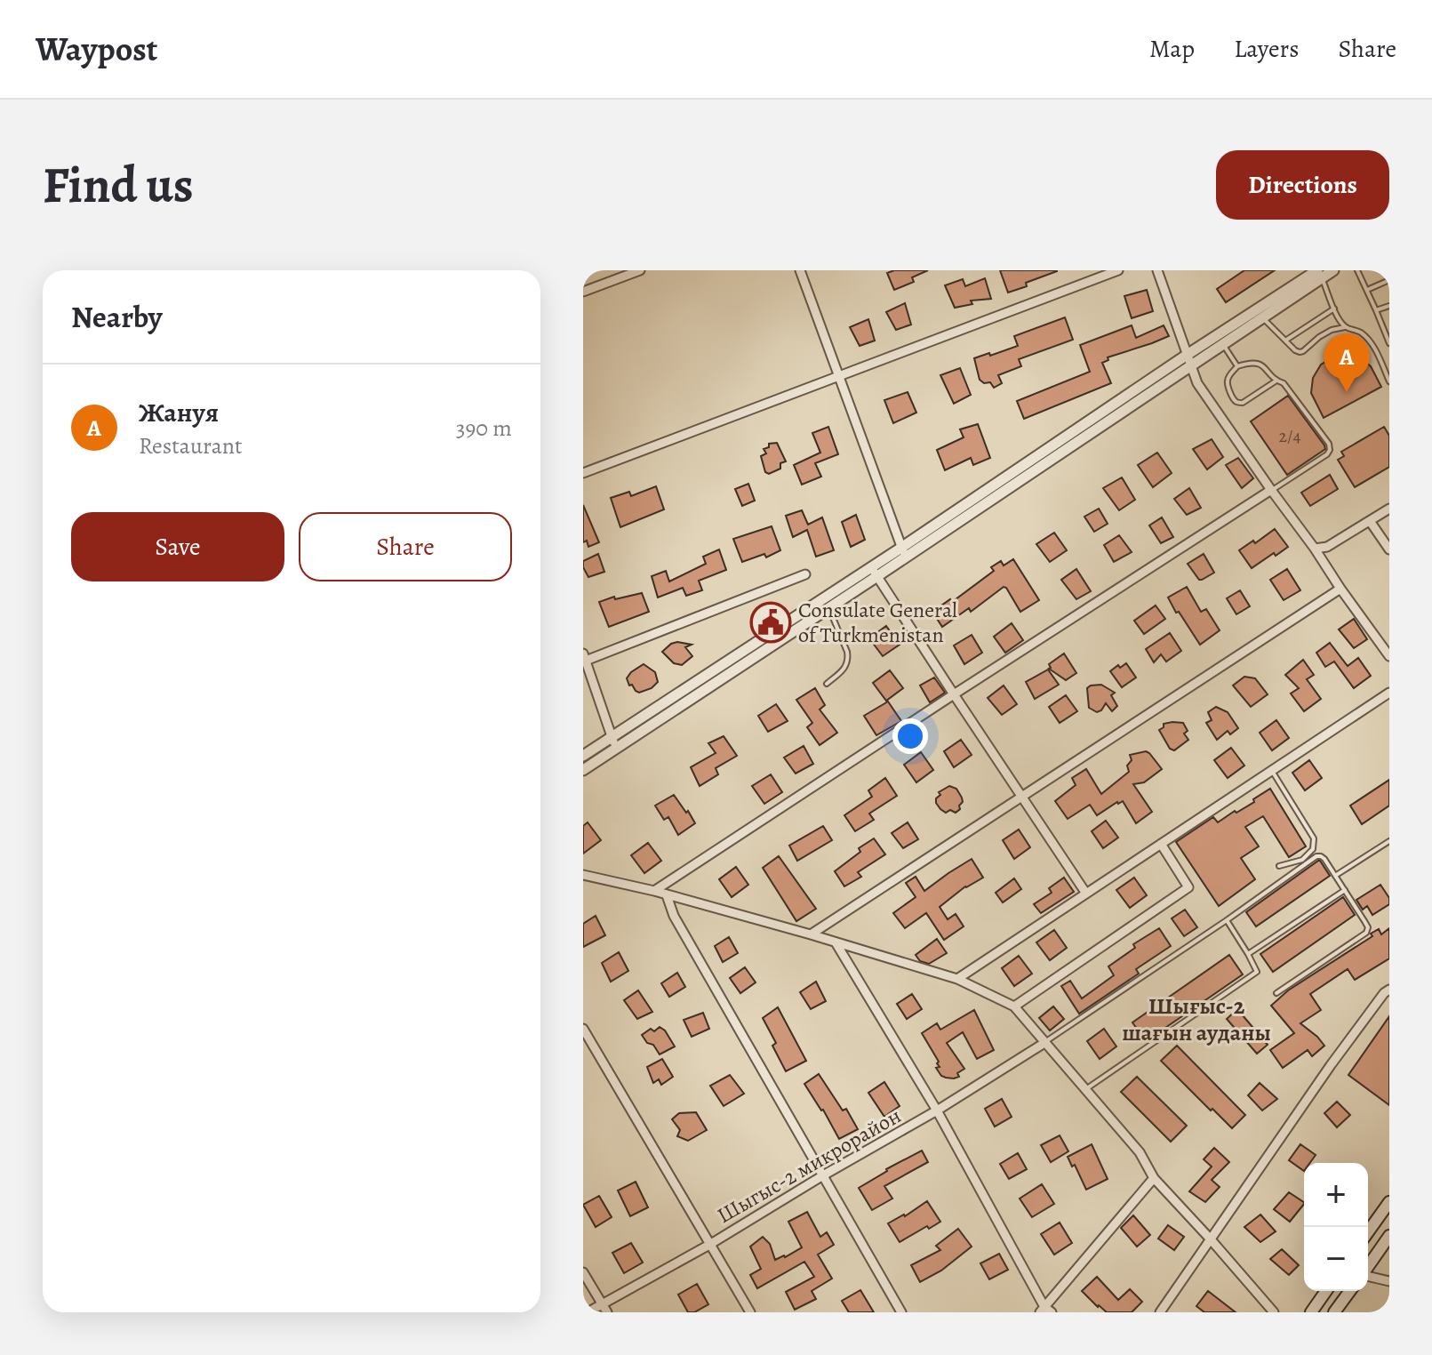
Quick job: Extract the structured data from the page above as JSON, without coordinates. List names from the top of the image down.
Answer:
{
  "streets": {
    "street": ["Шыгыс-2 микрорайон"]
  },
  "districts": ["Шығыс-2 шағын ауданы"],
  "places": {
    "public building": ["Consulate General of Turkmenistan"]
  },
  "house_numbers": ["2/4"],
  "page": {
    "header": "Waypost",
    "nav": ["Map", "Layers", "Share"],
    "buttons": [
      "Directions",
      ["Save", "Share"]
    ],
    "title": "Find us",
    "heading": "Nearby",
    "pins": "A",
    "list": [
      {
        "mark": "A",
        "name": "Жануя",
        "note": "Restaurant",
        "value": "390 m"
      }
    ],
    "map_buttons": ["+", "−"]
  }
}
